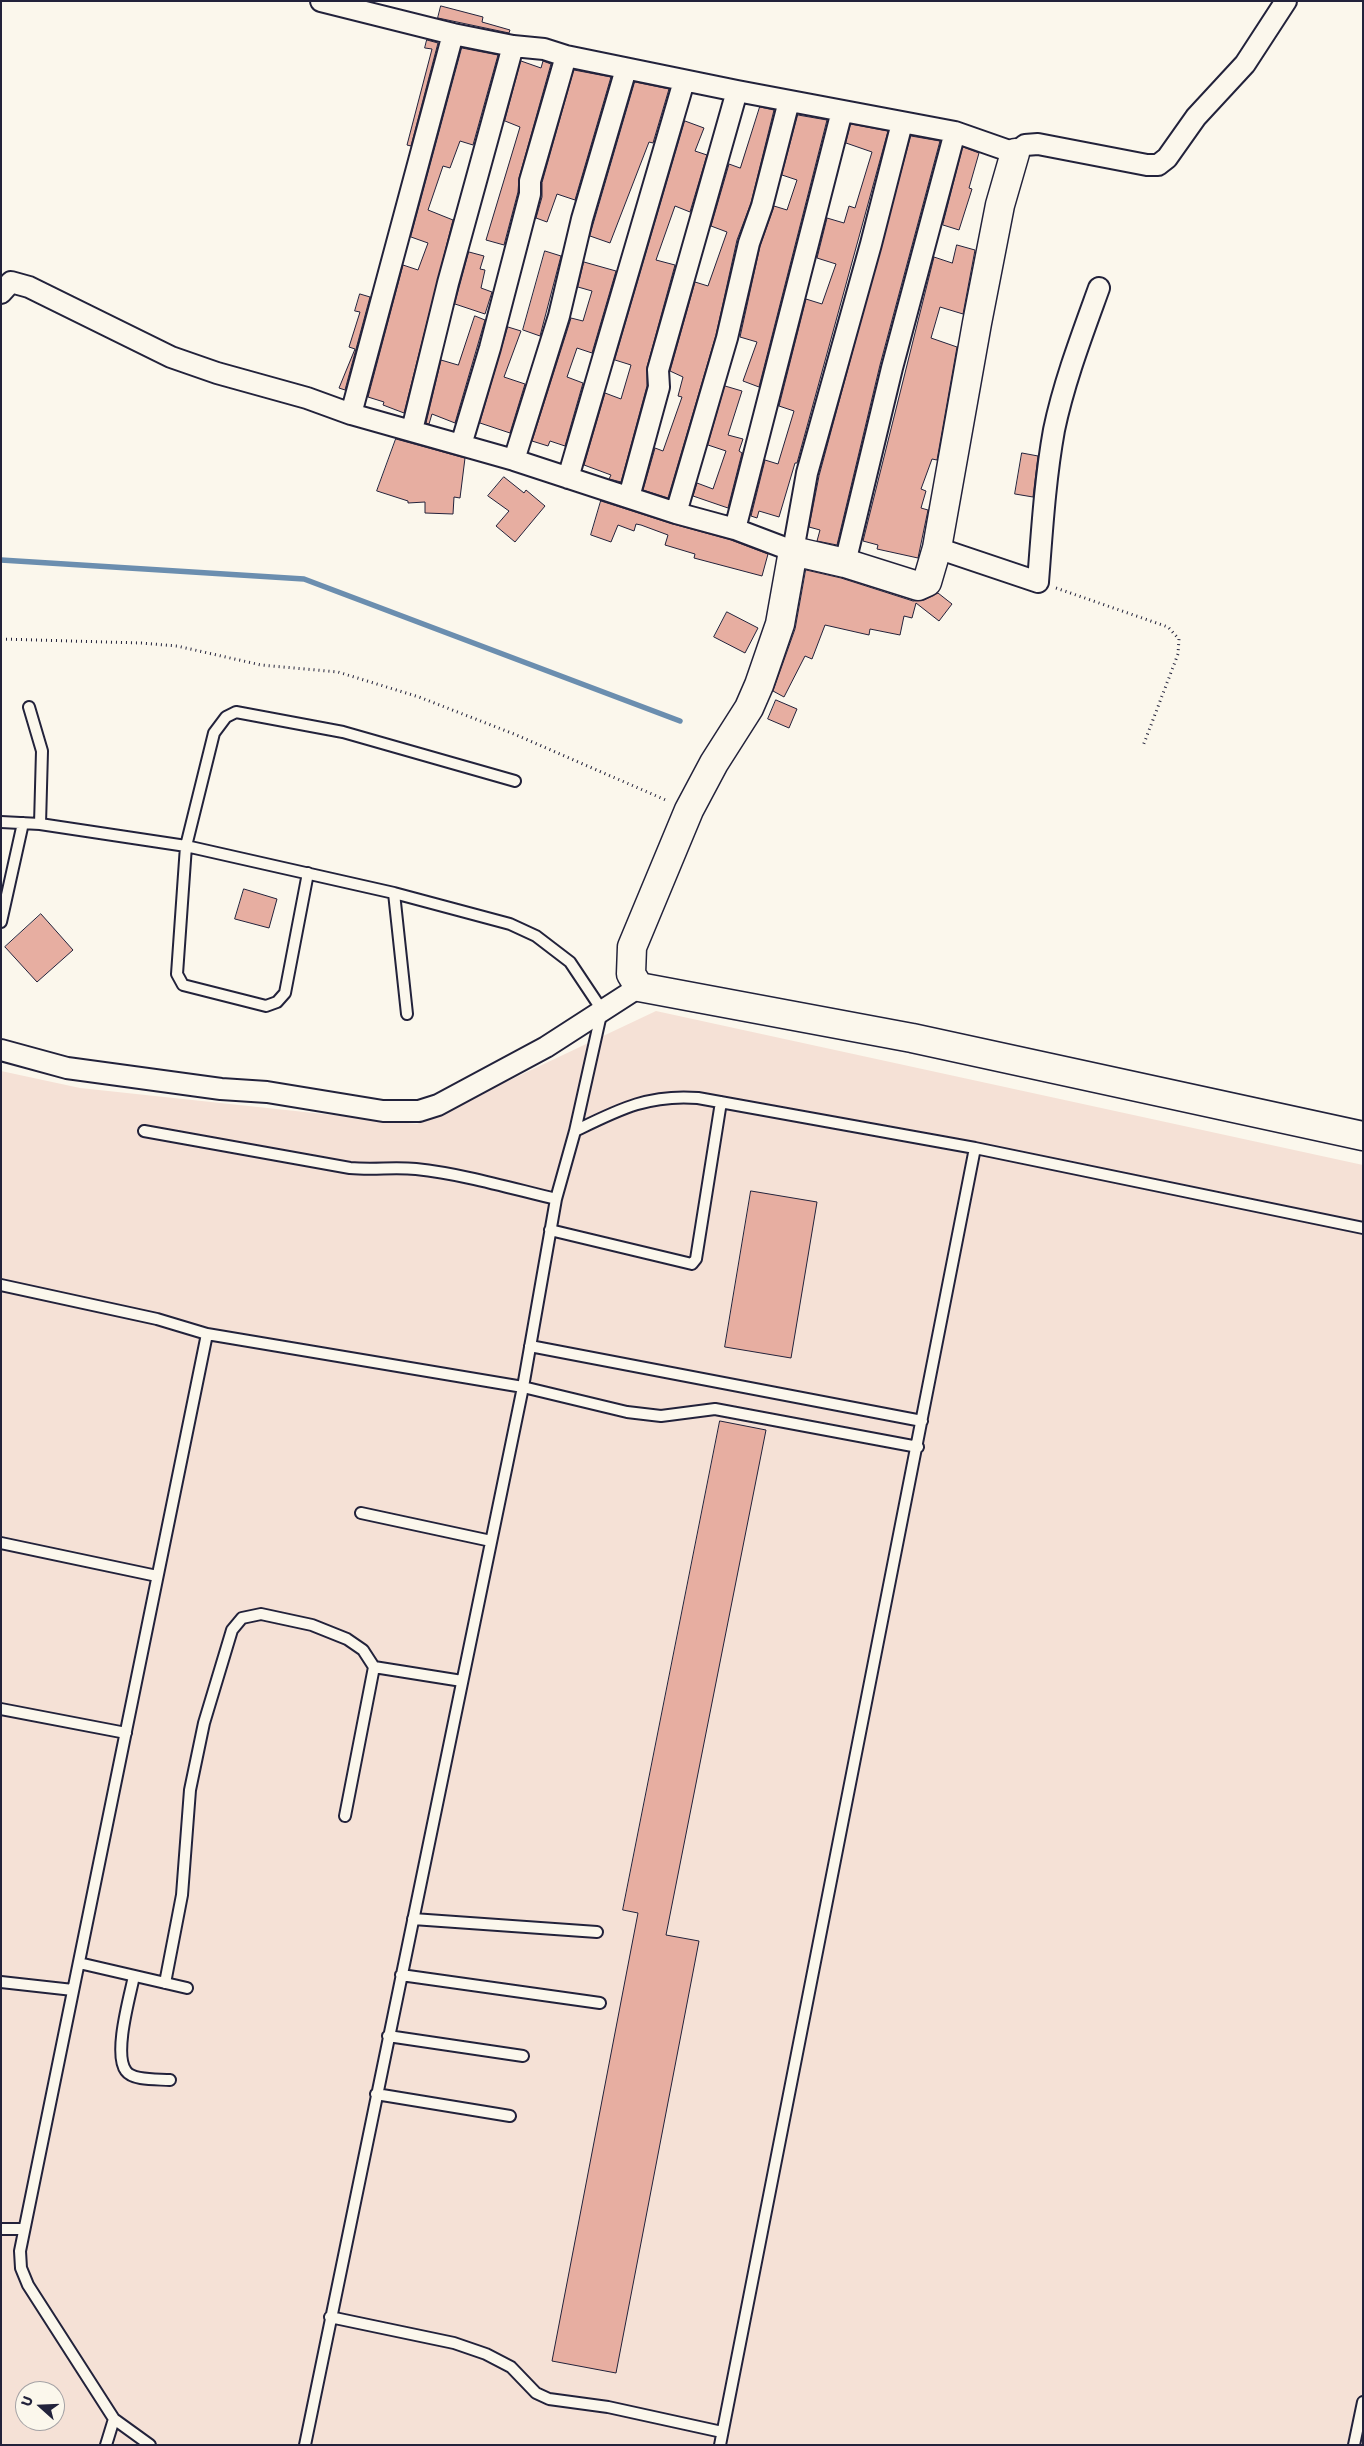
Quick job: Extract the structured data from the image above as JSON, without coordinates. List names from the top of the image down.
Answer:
{
  "north": "left"
}
